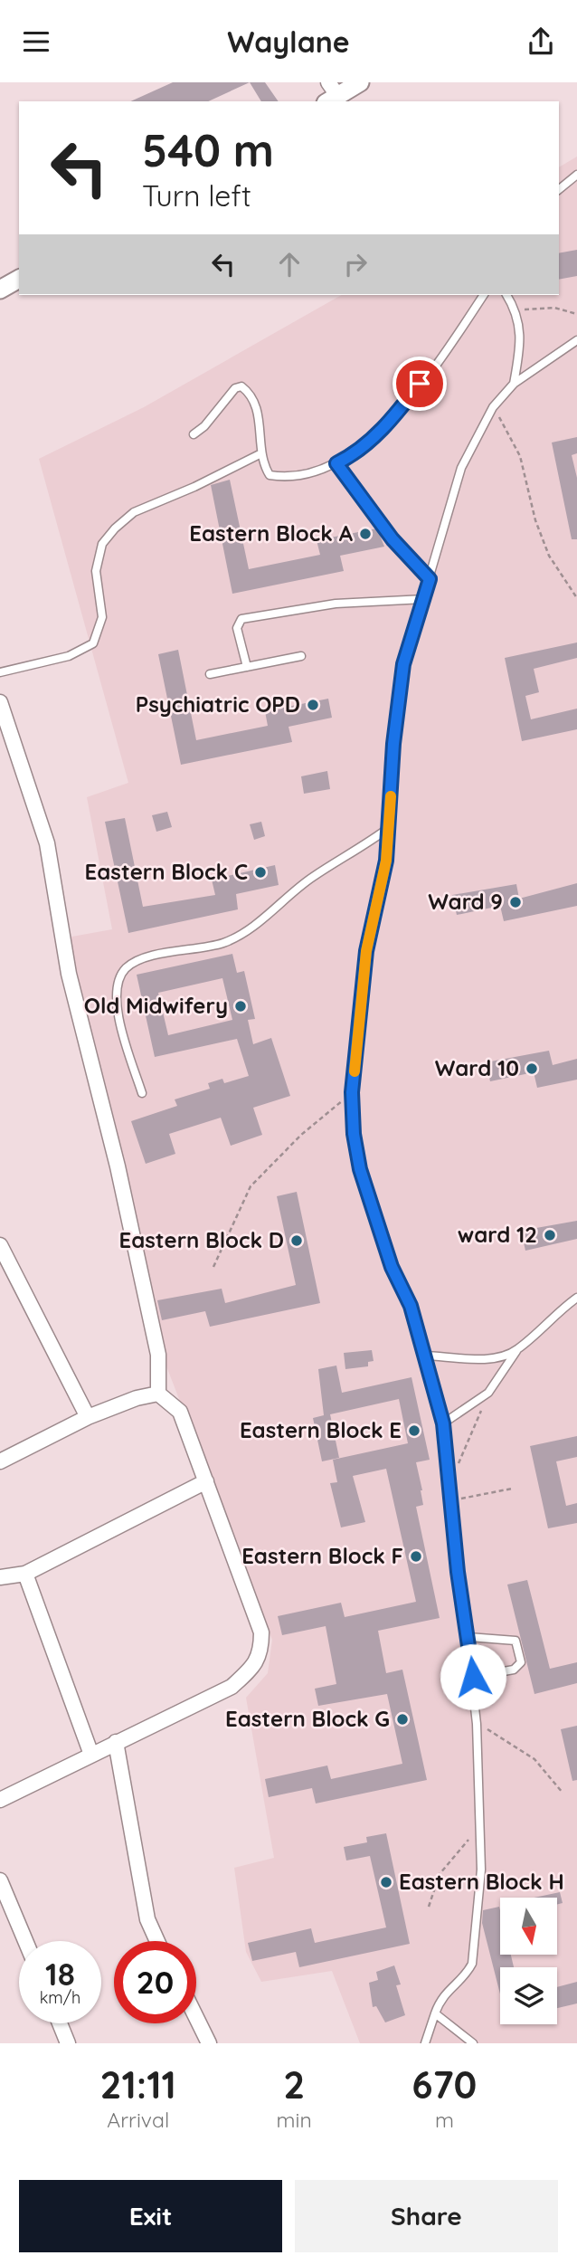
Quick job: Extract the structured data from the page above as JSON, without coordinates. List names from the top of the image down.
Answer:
{
  "places": [
    "Eastern Block A",
    "Psychiatric OPD",
    "Eastern Block C",
    "Ward 9",
    "Old Midwifery",
    "Ward 10",
    "ward 12",
    "Eastern Block D",
    "Eastern Block E",
    "Eastern Block F",
    "Eastern Block G",
    "Eastern Block H"
  ],
  "north": "bottom",
  "page": {
    "header": "Waylane",
    "turn": ["540 m", "Turn left"],
    "speed": "18 km/h",
    "limit": "20",
    "eta": [
      "21:11",
      "Arrival",
      "2",
      "min",
      "670",
      "m"
    ],
    "buttons": ["Exit", "Share"]
  }
}
